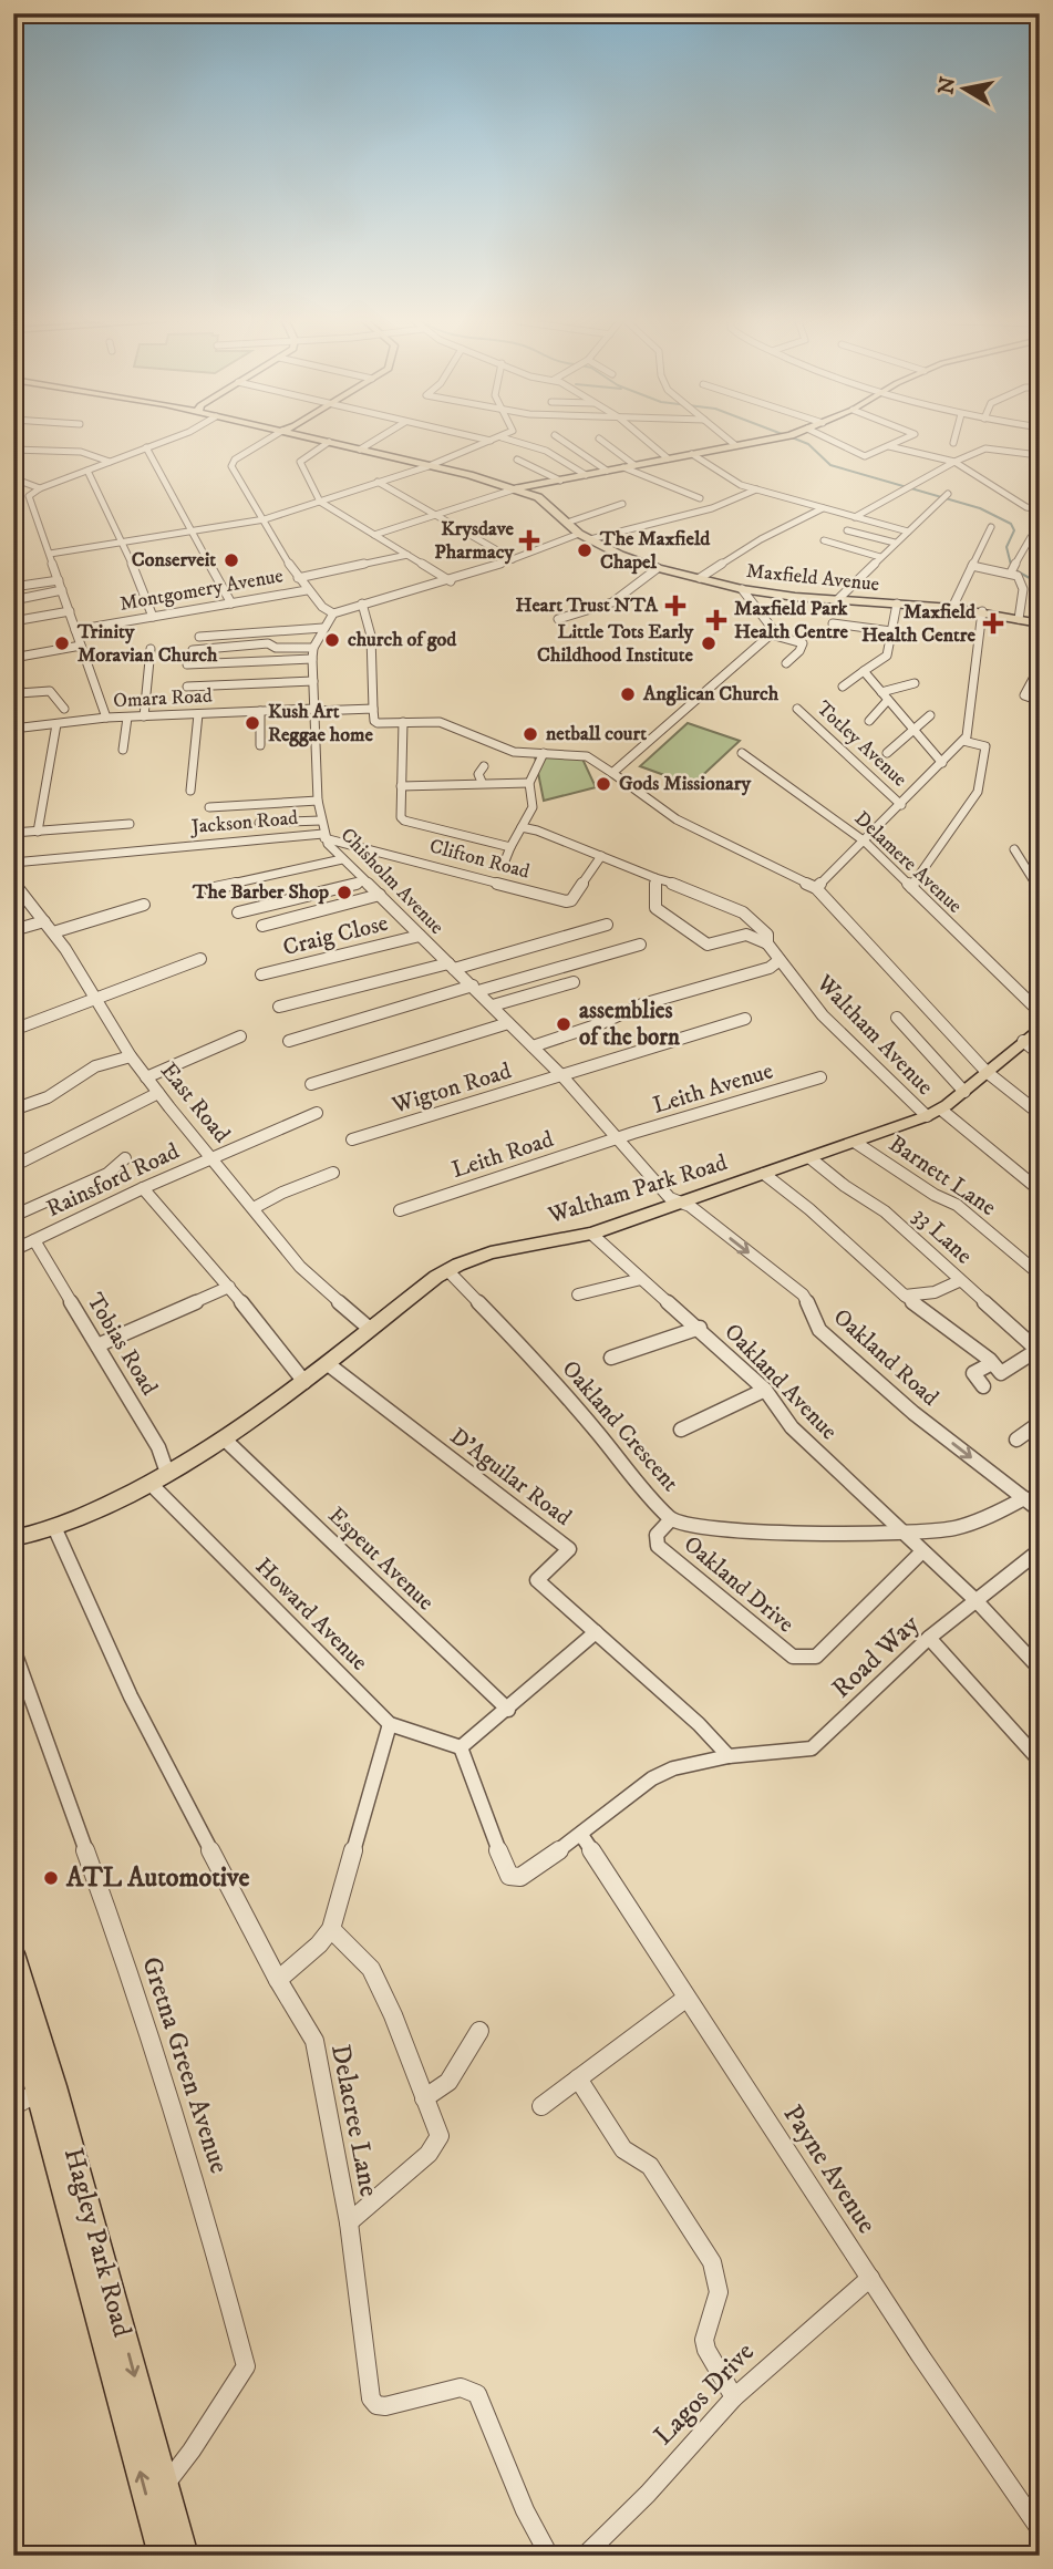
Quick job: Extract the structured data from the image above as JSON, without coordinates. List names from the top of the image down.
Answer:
{
  "streets": {
    "main road": ["Maxfield Avenue", "Waltham Park Road", "Hagley Park Road"],
    "street": [
      "Montgomery Avenue",
      "Omara Road",
      "Totley Avenue",
      "Jackson Road",
      "Clifton Road",
      "Delamere Avenue",
      "Chisholm Avenue",
      "Craig Close",
      "Waltham Avenue",
      "Wigton Road",
      "Leith Avenue",
      "East Road",
      "Leith Road",
      "Barnett Lane",
      "Rainsford Road",
      "33 Lane",
      "Tobias Road",
      "Oakland Road",
      "Oakland Avenue",
      "Oakland Crescent",
      "D'Aguilar Road",
      "Espeut Avenue",
      "Oakland Drive",
      "Howard Avenue",
      "Road Way",
      "Gretna Green Avenue",
      "Delacree Lane",
      "Payne Avenue",
      "Lagos Drive"
    ]
  },
  "crossings": [
    ["Omara Road", "Chisholm Avenue"],
    ["Jackson Road", "Clifton Road"],
    ["Jackson Road", "Chisholm Avenue"],
    ["Clifton Road", "Chisholm Avenue"],
    ["Chisholm Avenue", "Craig Close"],
    ["Chisholm Avenue", "Wigton Road"],
    ["Chisholm Avenue", "Leith Avenue"],
    ["Chisholm Avenue", "Leith Road"],
    ["Chisholm Avenue", "Waltham Park Road"],
    ["Chisholm Avenue", "Oakland Road"],
    ["Waltham Avenue", "Waltham Park Road"],
    ["Leith Avenue", "Leith Road"],
    ["East Road", "Rainsford Road"],
    ["East Road", "Waltham Park Road"],
    ["Barnett Lane", "Waltham Park Road"],
    ["Rainsford Road", "Tobias Road"],
    ["Waltham Park Road", "33 Lane"],
    ["Waltham Park Road", "Tobias Road"],
    ["Waltham Park Road", "Oakland Road"],
    ["Waltham Park Road", "Oakland Avenue"],
    ["Waltham Park Road", "Oakland Crescent"],
    ["Waltham Park Road", "D'Aguilar Road"],
    ["Waltham Park Road", "Espeut Avenue"],
    ["Waltham Park Road", "Howard Avenue"],
    ["Waltham Park Road", "Delacree Lane"],
    ["Oakland Road", "Oakland Crescent"],
    ["Oakland Avenue", "Oakland Crescent"],
    ["Oakland Avenue", "Oakland Drive"],
    ["Oakland Avenue", "Road Way"],
    ["Oakland Crescent", "Oakland Drive"],
    ["Howard Avenue", "Road Way"],
    ["Road Way", "Payne Avenue"],
    ["Gretna Green Avenue", "Hagley Park Road"],
    ["Payne Avenue", "Lagos Drive"]
  ],
  "places": {
    "health": [
      "Krysdave Pharmacy",
      "Heart Trust NTA",
      "Maxfield Park Health Centre",
      "Maxfield Health Centre"
    ],
    "other": [
      "The Maxfield Chapel",
      "Conserveit",
      "church of god",
      "Trinity Moravian Church",
      "Little Tots Early Childhood Institute",
      "Anglican Church",
      "Kush Art Reggae home",
      "netball court",
      "Gods Missionary",
      "The Barber Shop",
      "assemblies of the born",
      "ATL Automotive"
    ]
  },
  "north": "left"
}
